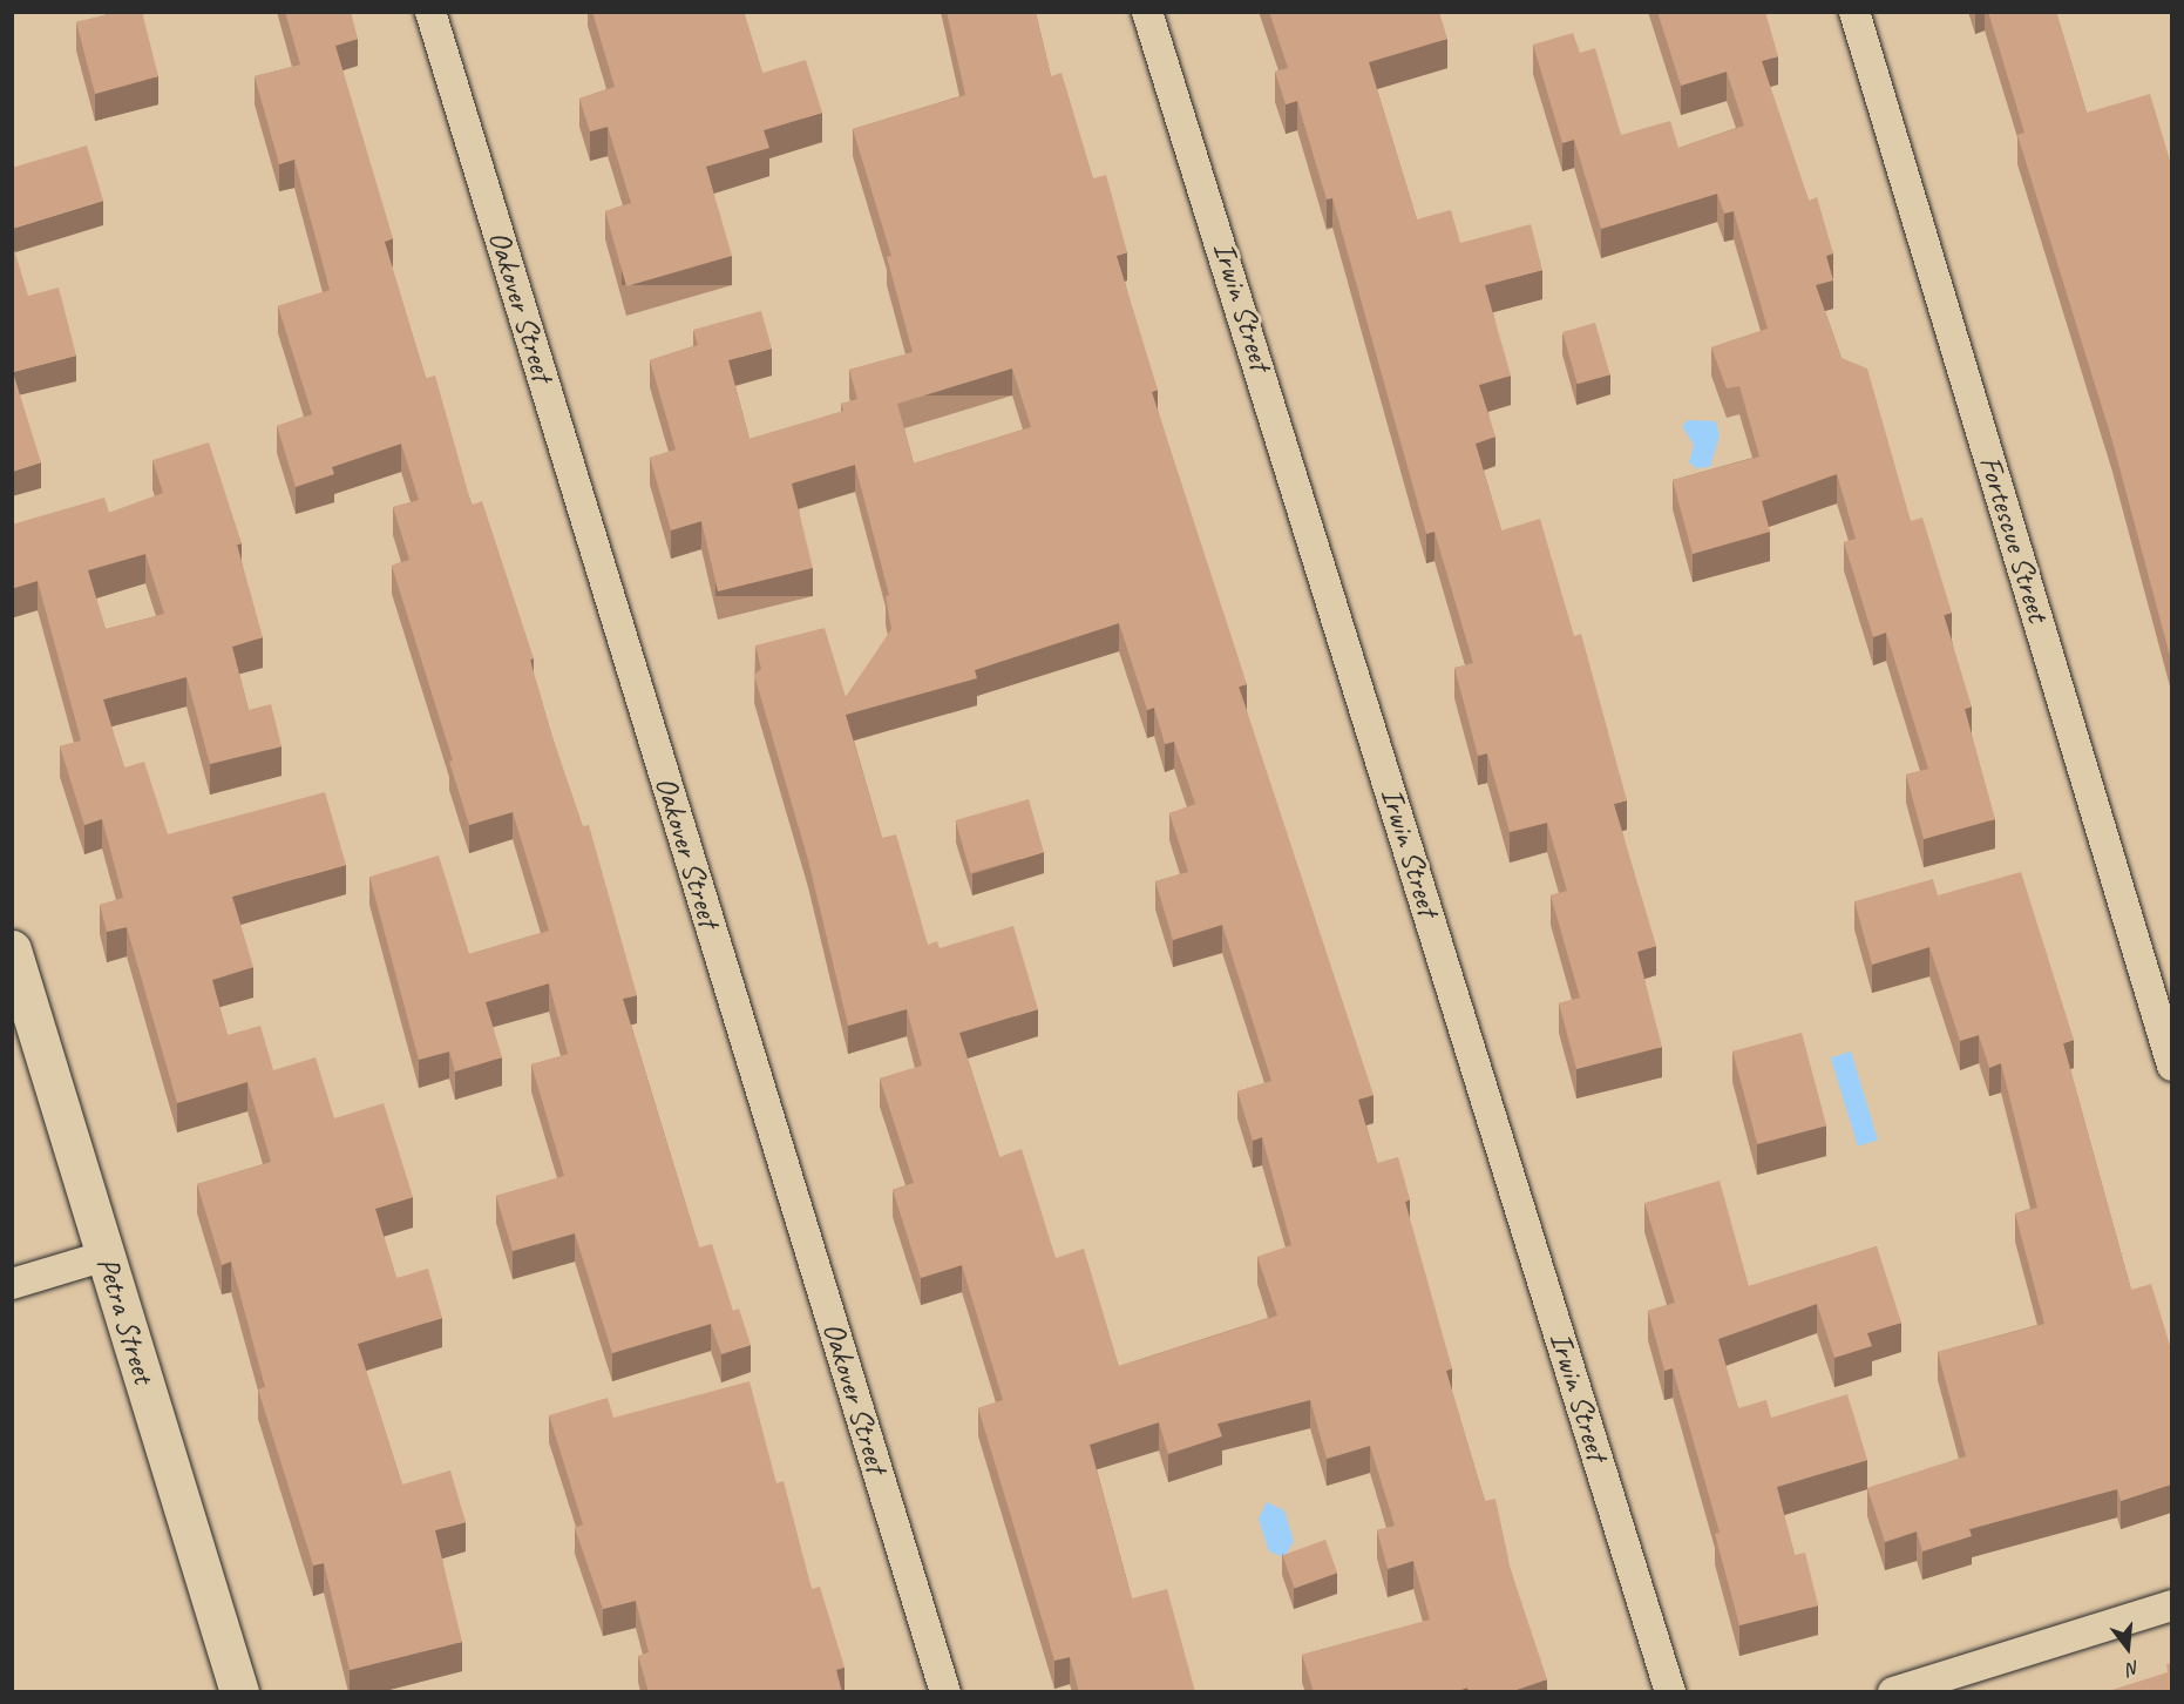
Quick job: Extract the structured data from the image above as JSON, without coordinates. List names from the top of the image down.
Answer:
{
  "streets": {
    "street": [
      "Oakover Street",
      "Irwin Street",
      "Fortescue Street",
      "Petra Street"
    ]
  },
  "north": "bottom"
}
